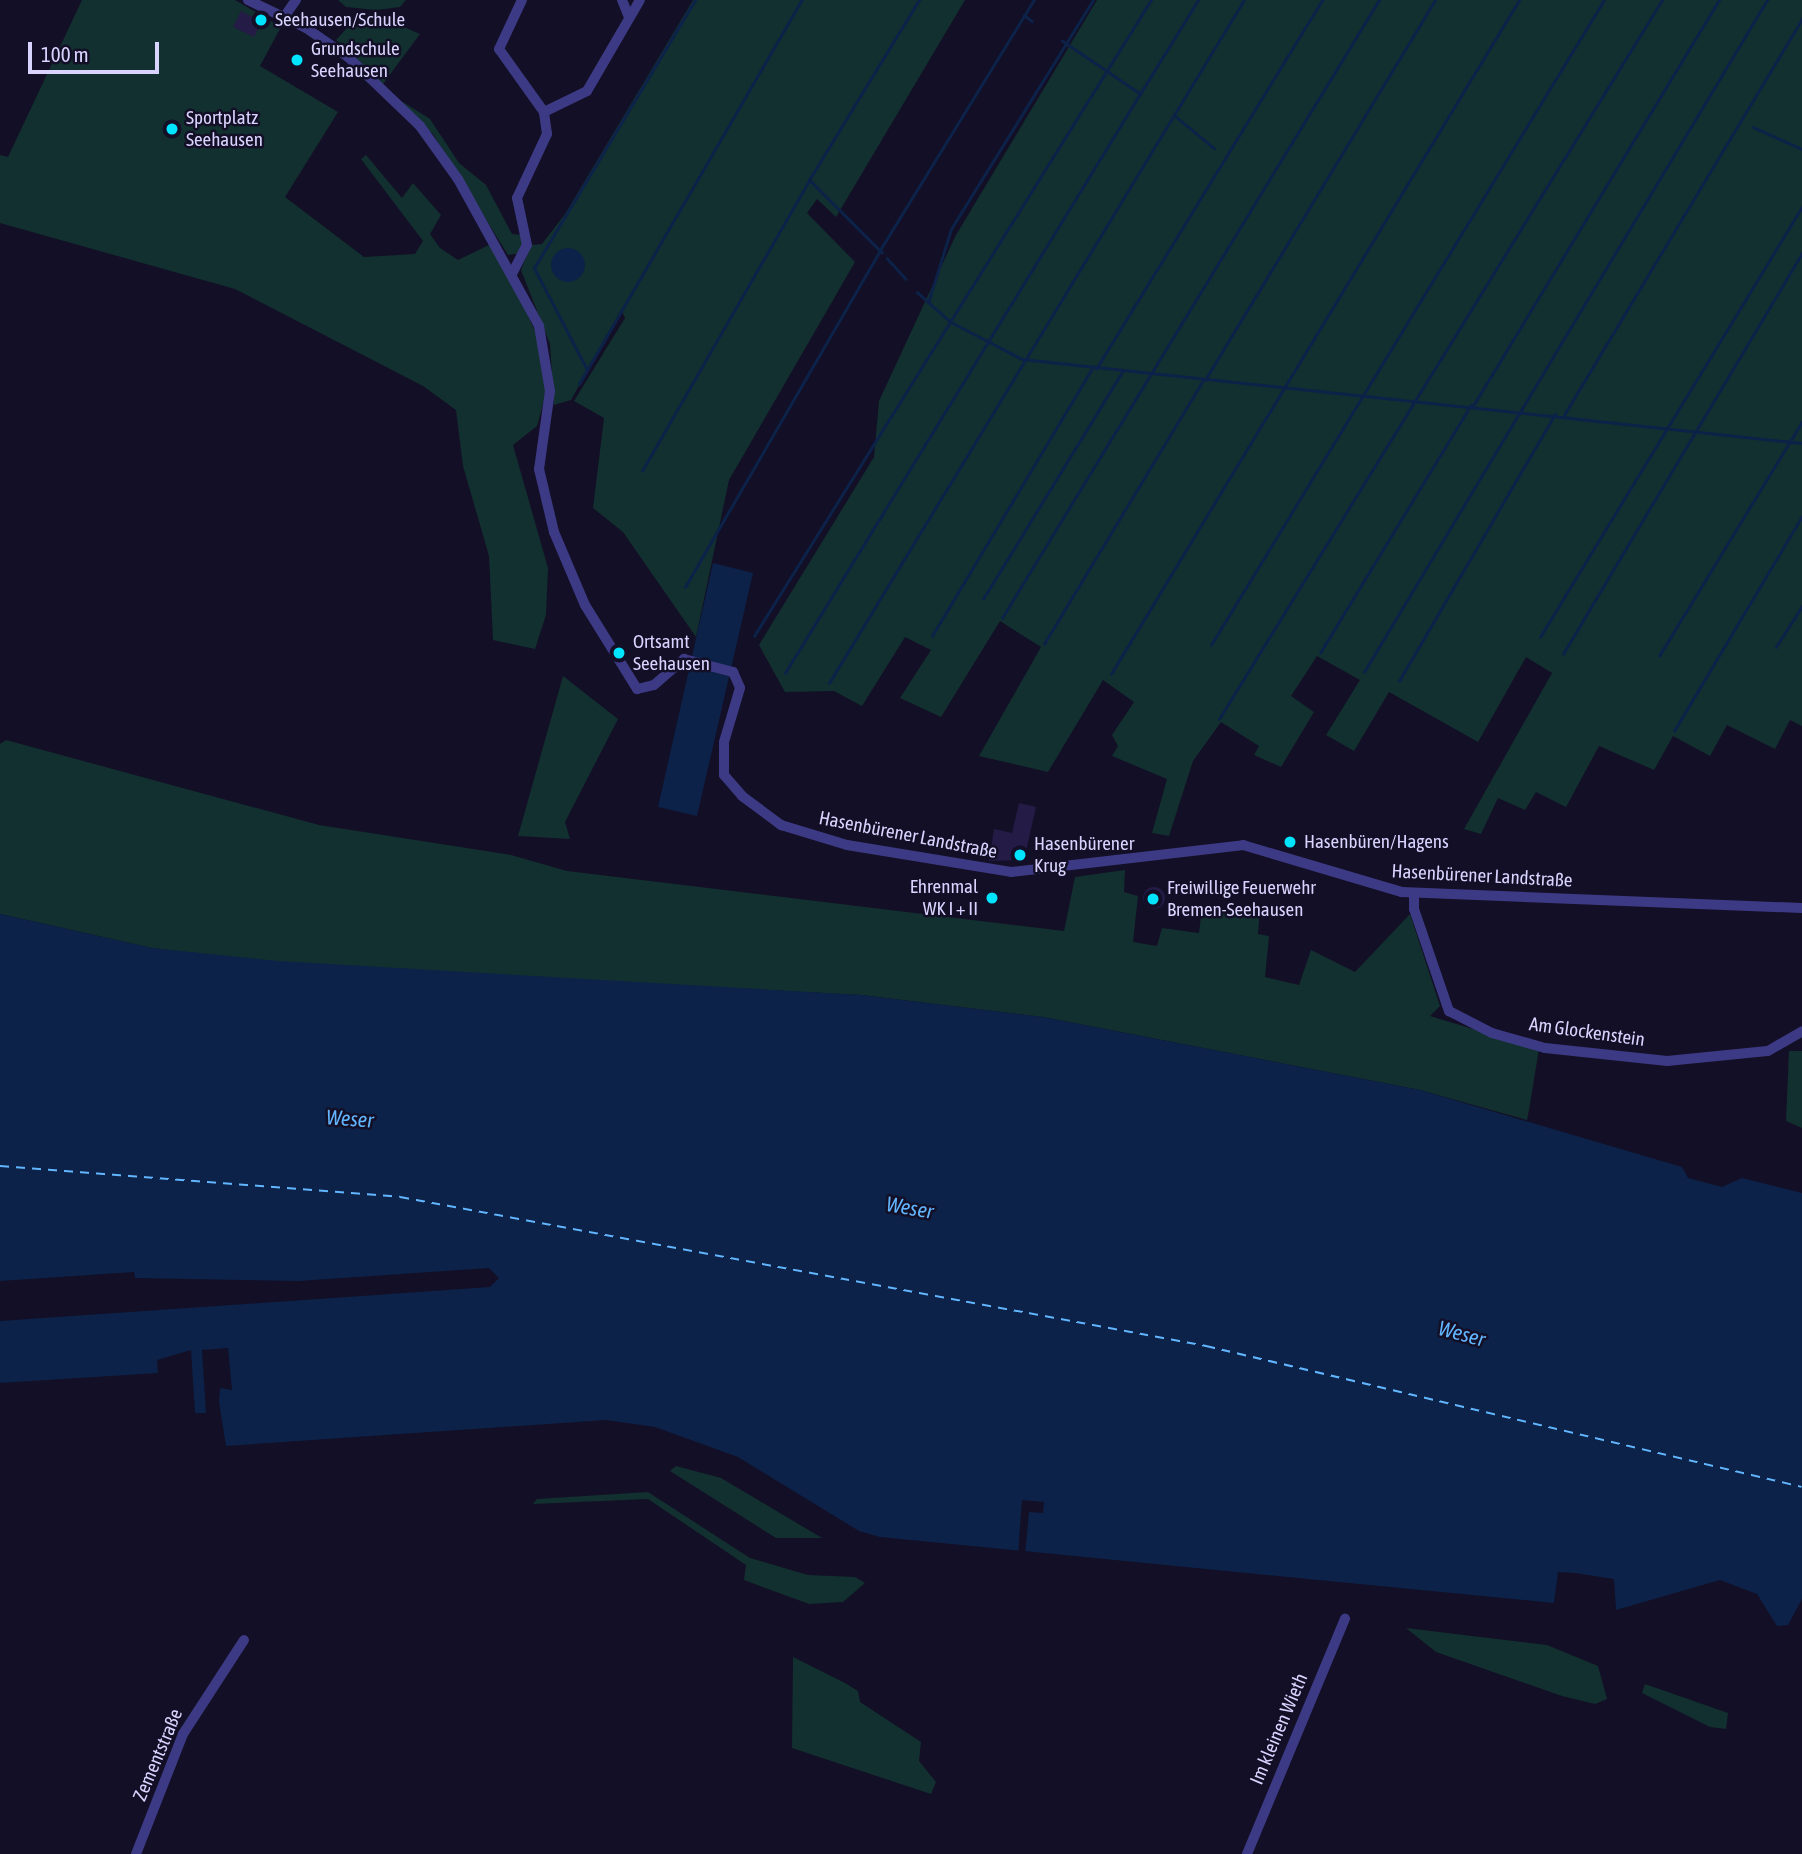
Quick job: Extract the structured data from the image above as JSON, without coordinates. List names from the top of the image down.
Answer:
{
  "streets": {
    "street": [
      "Hasenbürener Landstraße",
      "Am Glockenstein",
      "Im kleinen Wieth",
      "Zementstraße"
    ]
  },
  "crossings": [
    ["Hasenbürener Landstraße", "Am Glockenstein"]
  ],
  "water": ["Weser"],
  "places": [
    "Seehausen/Schule",
    "Grundschule Seehausen",
    "Sportplatz Seehausen",
    "Ortsamt Seehausen",
    "Hasenbüren/Hagens",
    "Hasenbürener Krug",
    "Ehrenmal WK I + II",
    "Freiwillige Feuerwehr Bremen-Seehausen"
  ],
  "scale_bar": "100 m"
}
